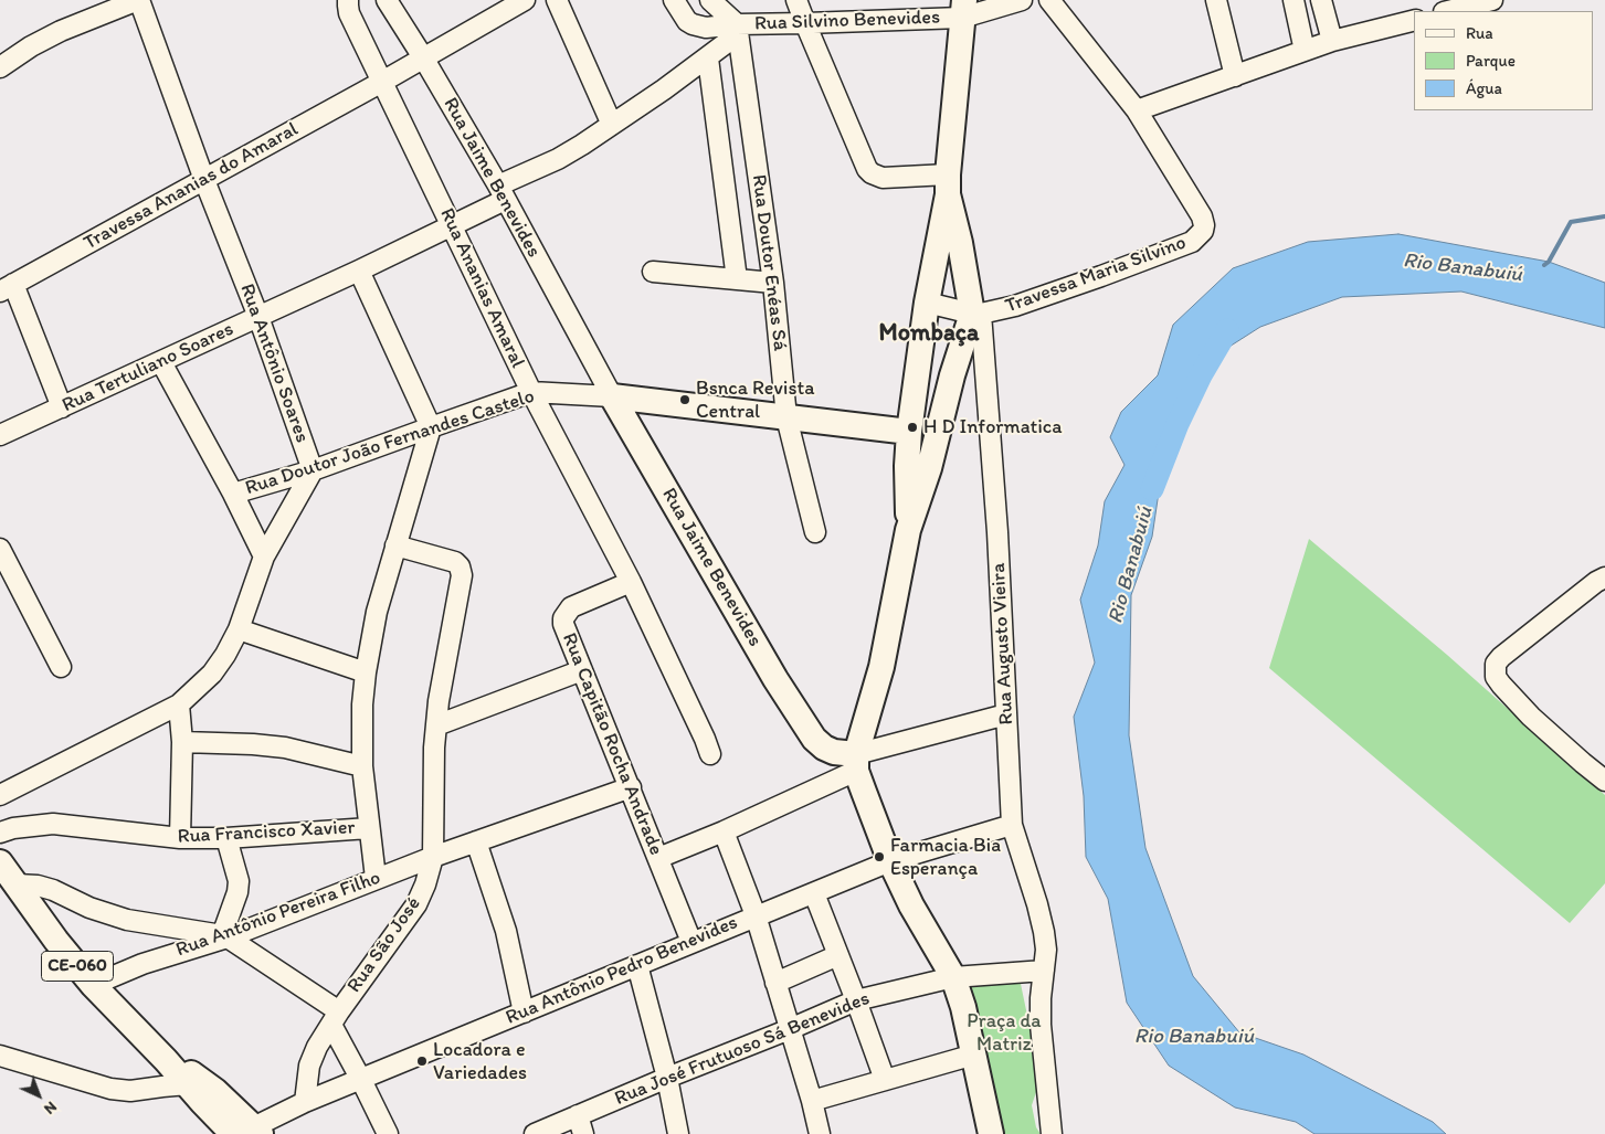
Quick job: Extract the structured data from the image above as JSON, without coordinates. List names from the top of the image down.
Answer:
{
  "streets": {
    "main road": ["Rua Jaime Benevides", "Rua Doutor João Fernandes Castelo", "CE-060"],
    "street": [
      "Rua Silvino Benevides",
      "Travessa Ananias do Amaral",
      "Rua Doutor Enéas Sá",
      "Travessa Maria Silvino",
      "Rua Ananias Amaral",
      "Rua Antônio Soares",
      "Rua Tertuliano Soares",
      "Rua Augusto Vieira",
      "Rua Capitão Rocha Andrade",
      "Rua Francisco Xavier",
      "Rua Antônio Pereira Filho",
      "Rua São José",
      "Rua Antônio Pedro Benevides",
      "Rua José Frutuoso Sá Benevides"
    ]
  },
  "crossings": [
    ["Rua Silvino Benevides", "Rua Jaime Benevides"],
    ["Rua Silvino Benevides", "Rua Doutor Enéas Sá"],
    ["Rua Silvino Benevides", "Rua Tertuliano Soares"],
    ["Rua Jaime Benevides", "Travessa Ananias do Amaral"],
    ["Rua Jaime Benevides", "Rua Tertuliano Soares"],
    ["Rua Jaime Benevides", "Rua Doutor João Fernandes Castelo"],
    ["Travessa Ananias do Amaral", "Rua Ananias Amaral"],
    ["Travessa Ananias do Amaral", "Rua Antônio Soares"],
    ["Rua Doutor Enéas Sá", "Rua Doutor João Fernandes Castelo"],
    ["Travessa Maria Silvino", "Rua Augusto Vieira"],
    ["Rua Ananias Amaral", "Rua Tertuliano Soares"],
    ["Rua Ananias Amaral", "Rua Doutor João Fernandes Castelo"],
    ["Rua Ananias Amaral", "Rua Capitão Rocha Andrade"],
    ["Rua Antônio Soares", "Rua Tertuliano Soares"],
    ["Rua Antônio Soares", "Rua Doutor João Fernandes Castelo"],
    ["Rua Augusto Vieira", "Rua Antônio Pedro Benevides"],
    ["Rua Augusto Vieira", "Rua José Frutuoso Sá Benevides"],
    ["Rua Capitão Rocha Andrade", "Rua Antônio Pedro Benevides"],
    ["Rua Antônio Pereira Filho", "Rua São José"],
    ["Rua Antônio Pereira Filho", "CE-060"],
    ["Rua São José", "Rua Antônio Pedro Benevides"],
    ["CE-060", "Rua Antônio Pedro Benevides"]
  ],
  "districts": ["Mombaça"],
  "water": ["Rio Banabuiú"],
  "parks": ["Praça da Matriz"],
  "places": [
    "Bsnca Revista Central",
    "H D Informatica",
    "Farmacia Bia Esperança",
    "Locadora e Variedades"
  ],
  "legend": ["Rua", "Parque", "Água"],
  "north": "bottom right"
}
